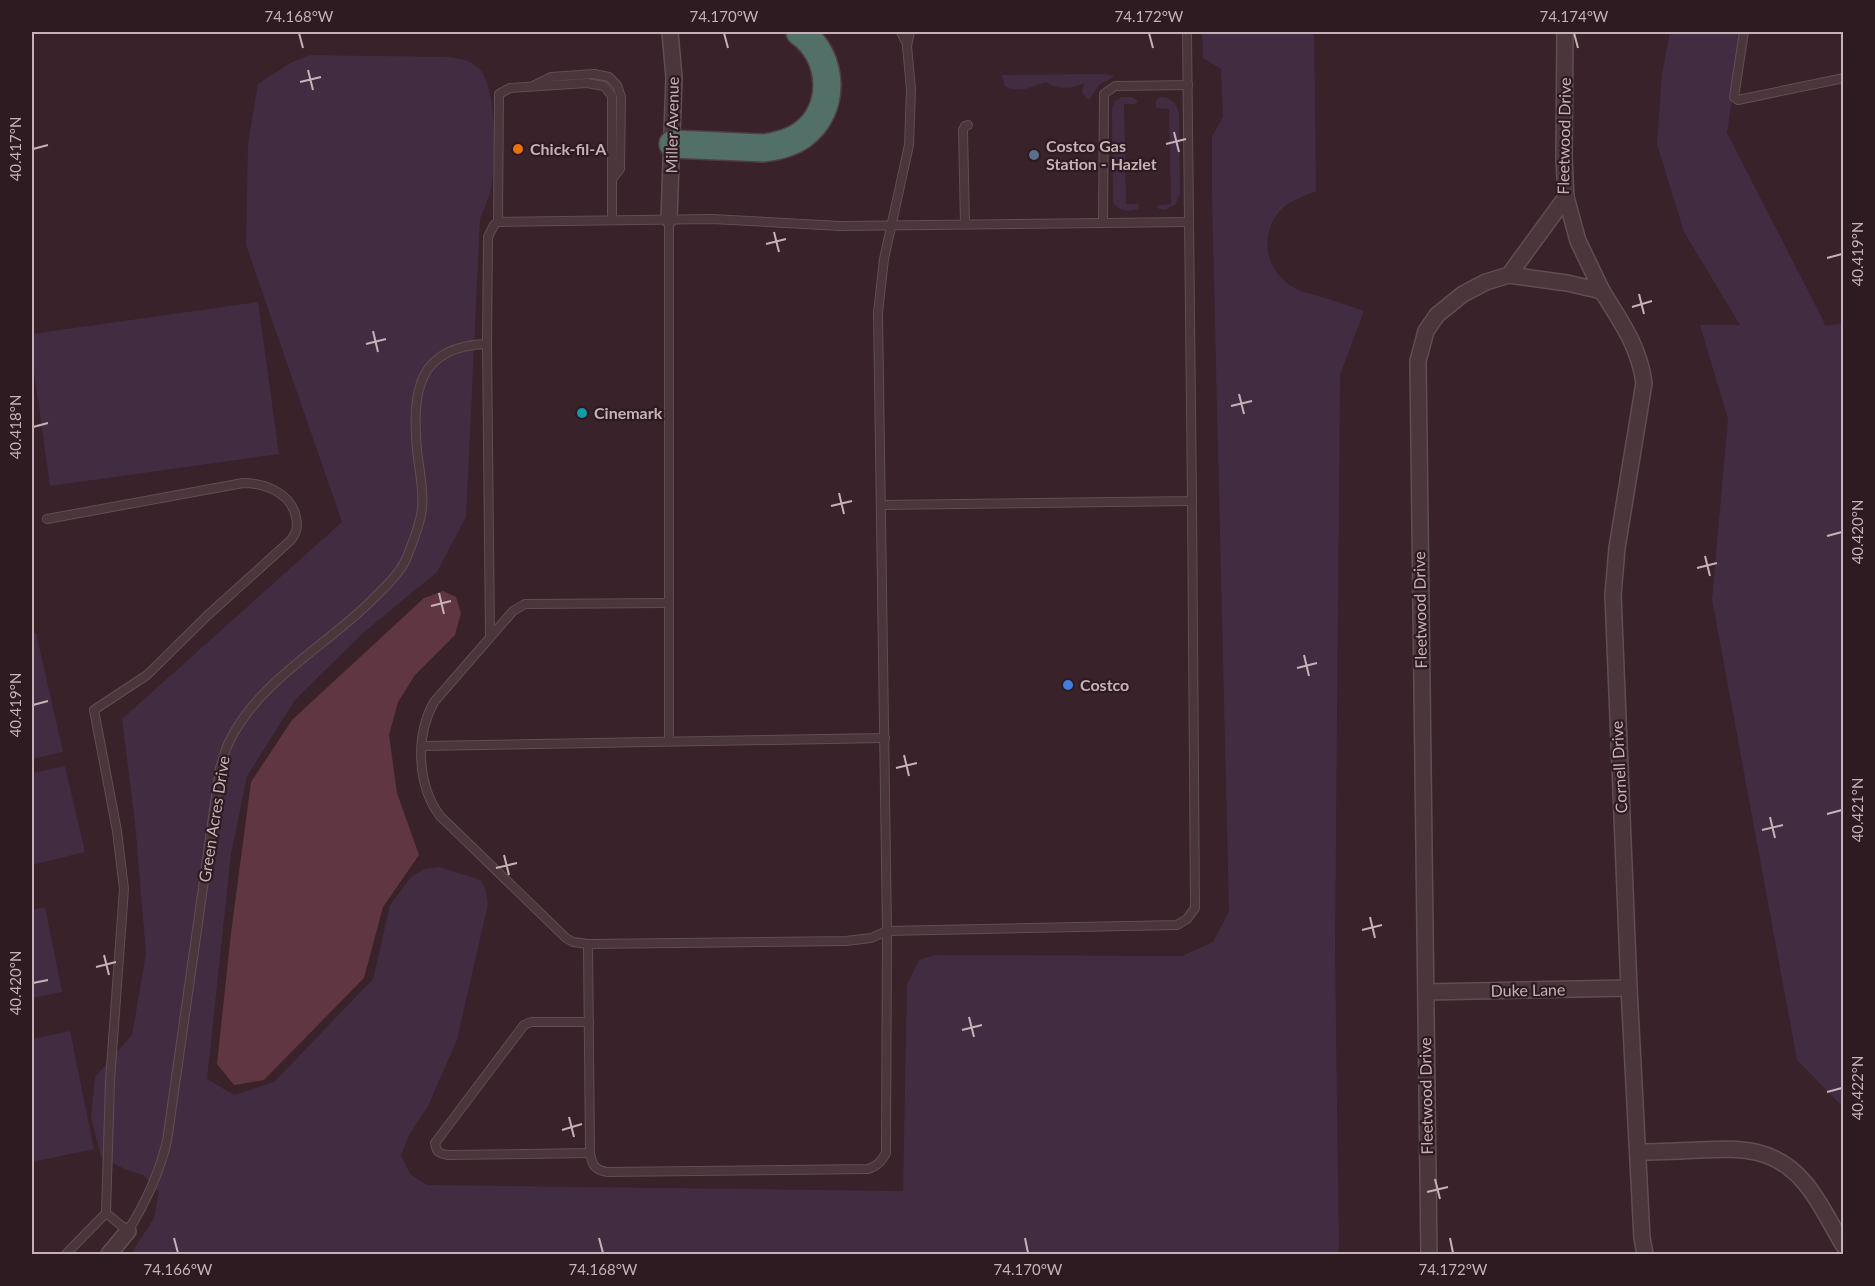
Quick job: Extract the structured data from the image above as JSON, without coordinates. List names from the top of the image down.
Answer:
{
  "streets": {
    "street": [
      "Miller Avenue",
      "Fleetwood Drive",
      "Cornell Drive",
      "Green Acres Drive",
      "Duke Lane"
    ]
  },
  "crossings": [
    ["Fleetwood Drive", "Cornell Drive"],
    ["Fleetwood Drive", "Duke Lane"],
    ["Cornell Drive", "Duke Lane"]
  ],
  "places": [
    "Chick-fil-A",
    "Costco Gas Station - Hazlet",
    "Cinemark",
    "Costco"
  ],
  "coordinates": [
    "74.168°W",
    "74.170°W",
    "74.172°W",
    "74.174°W",
    "40.417°N",
    "40.419°N",
    "40.418°N",
    "40.420°N",
    "40.421°N",
    "40.422°N",
    "74.166°W"
  ]
}
